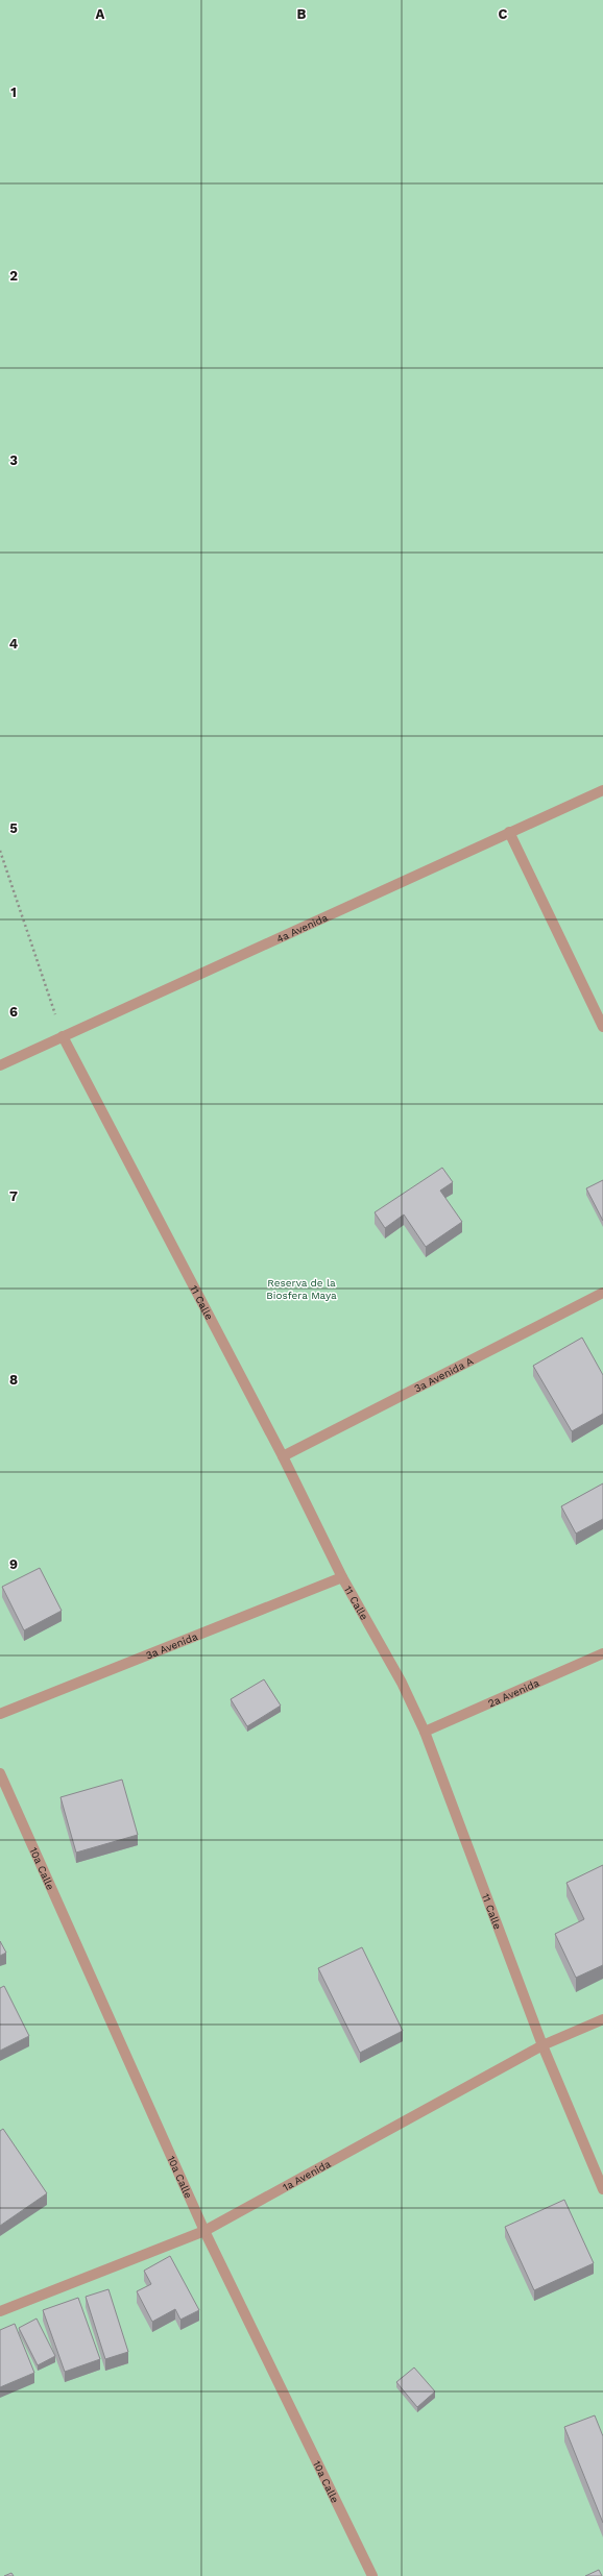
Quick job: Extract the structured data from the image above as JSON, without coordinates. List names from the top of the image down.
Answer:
{
  "streets": {
    "street": [
      "4a Avenida",
      "11 Calle",
      "3a Avenida A",
      "3a Avenida",
      "2a Avenida",
      "10a Calle",
      "1a Avenida"
    ]
  },
  "crossings": [
    ["4a Avenida", "11 Calle"],
    ["11 Calle", "3a Avenida A"],
    ["11 Calle", "3a Avenida"],
    ["11 Calle", "2a Avenida"],
    ["11 Calle", "1a Avenida"],
    ["10a Calle", "1a Avenida"]
  ],
  "parks": ["Reserva de la Biosfera Maya"],
  "grid": {
    "columns": ["A", "B", "C"],
    "rows": [
      "1",
      "2",
      "3",
      "4",
      "5",
      "6",
      "7",
      "8",
      "9"
    ]
  }
}
